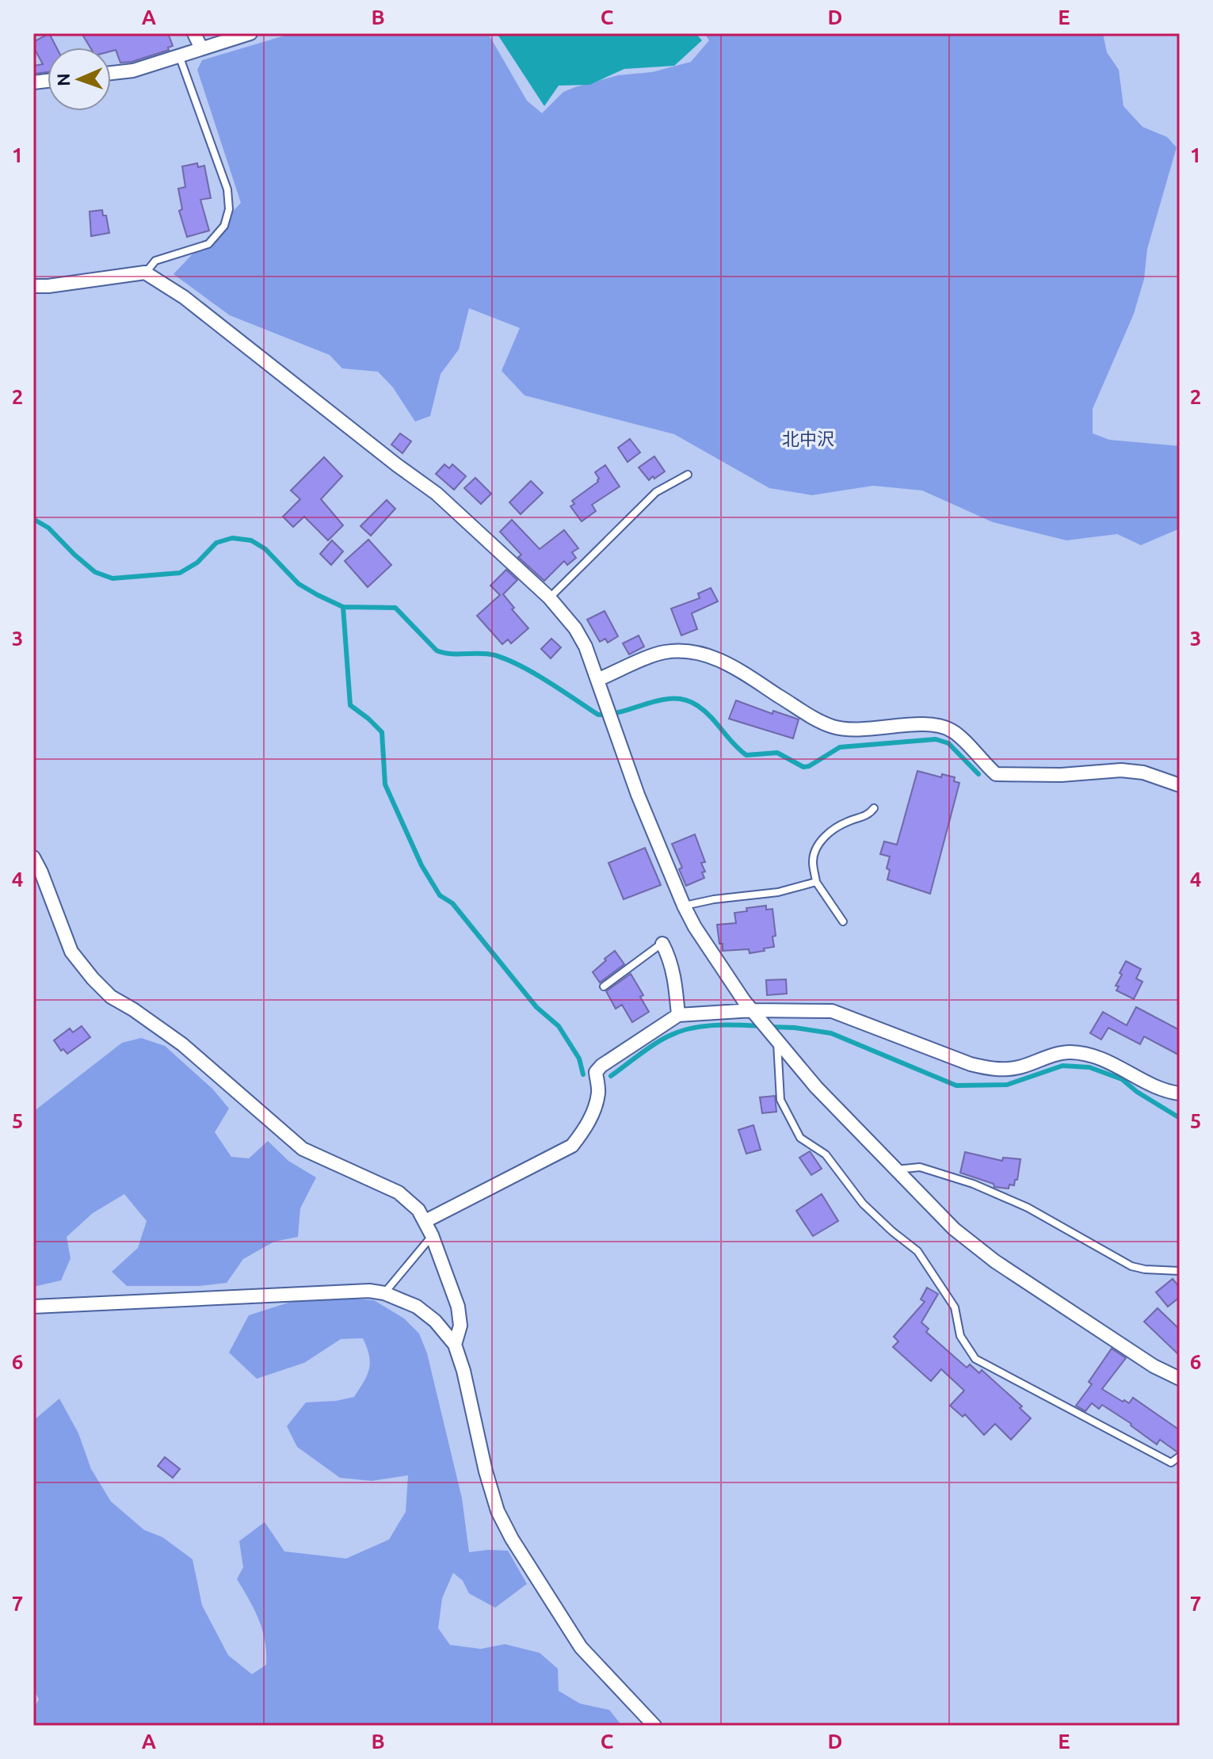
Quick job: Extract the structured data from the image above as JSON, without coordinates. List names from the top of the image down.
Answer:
{
  "districts": ["北中沢"],
  "north": "left",
  "grid": {
    "columns": [
      "A",
      "B",
      "C",
      "D",
      "E"
    ],
    "rows": [
      "1",
      "2",
      "3",
      "4",
      "5",
      "6",
      "7"
    ]
  }
}
